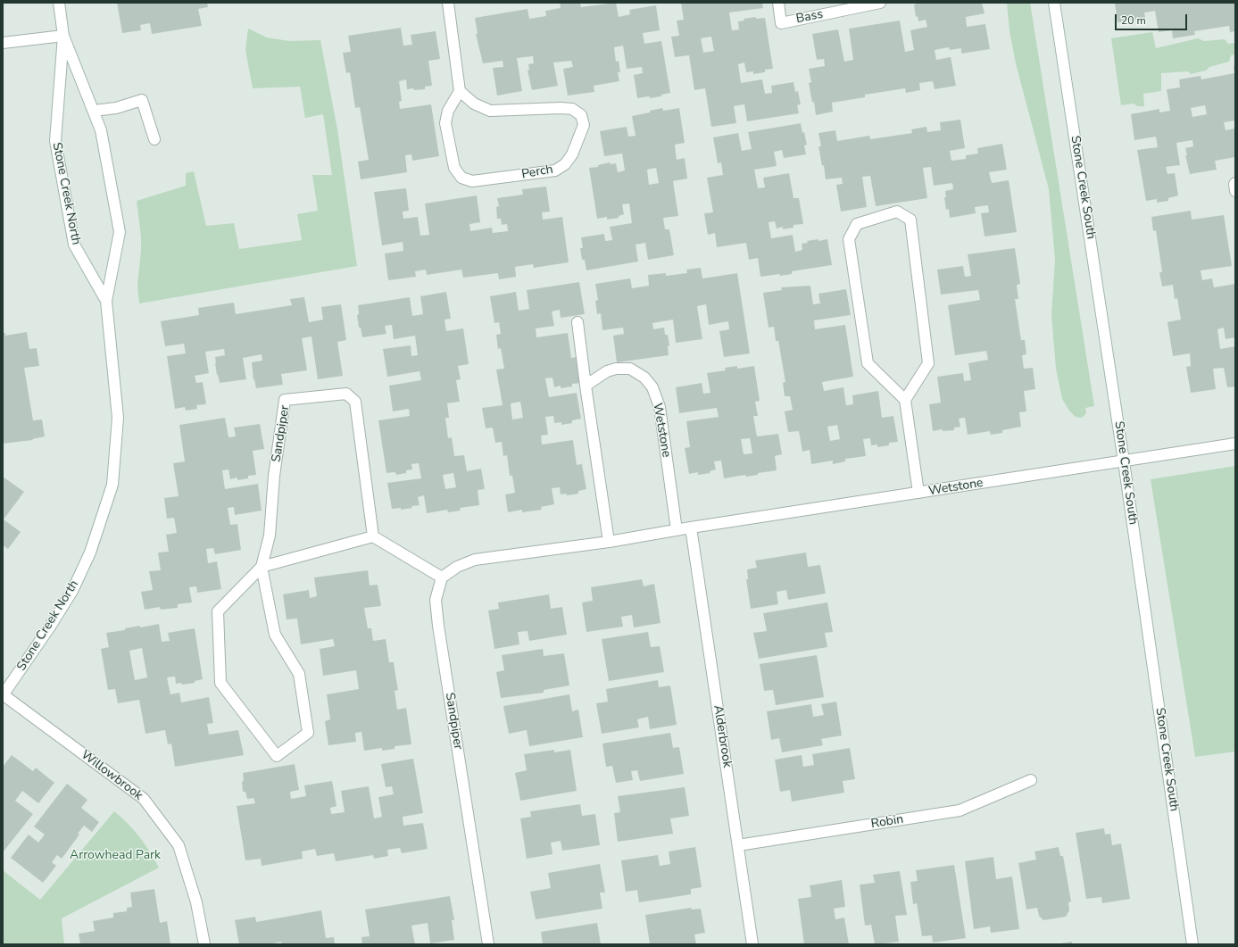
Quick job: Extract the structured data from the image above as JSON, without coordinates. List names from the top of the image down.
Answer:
{
  "streets": {
    "street": [
      "Bass",
      "Perch",
      "Stone Creek South",
      "Stone Creek North",
      "Wetstone",
      "Sandpiper",
      "Alderbrook",
      "Willowbrook",
      "Robin"
    ]
  },
  "crossings": [
    ["Stone Creek South", "Wetstone"],
    ["Stone Creek North", "Willowbrook"],
    ["Wetstone", "Sandpiper"],
    ["Wetstone", "Alderbrook"],
    ["Alderbrook", "Robin"]
  ],
  "parks": ["Arrowhead Park"],
  "scale_bar": "20 m"
}
